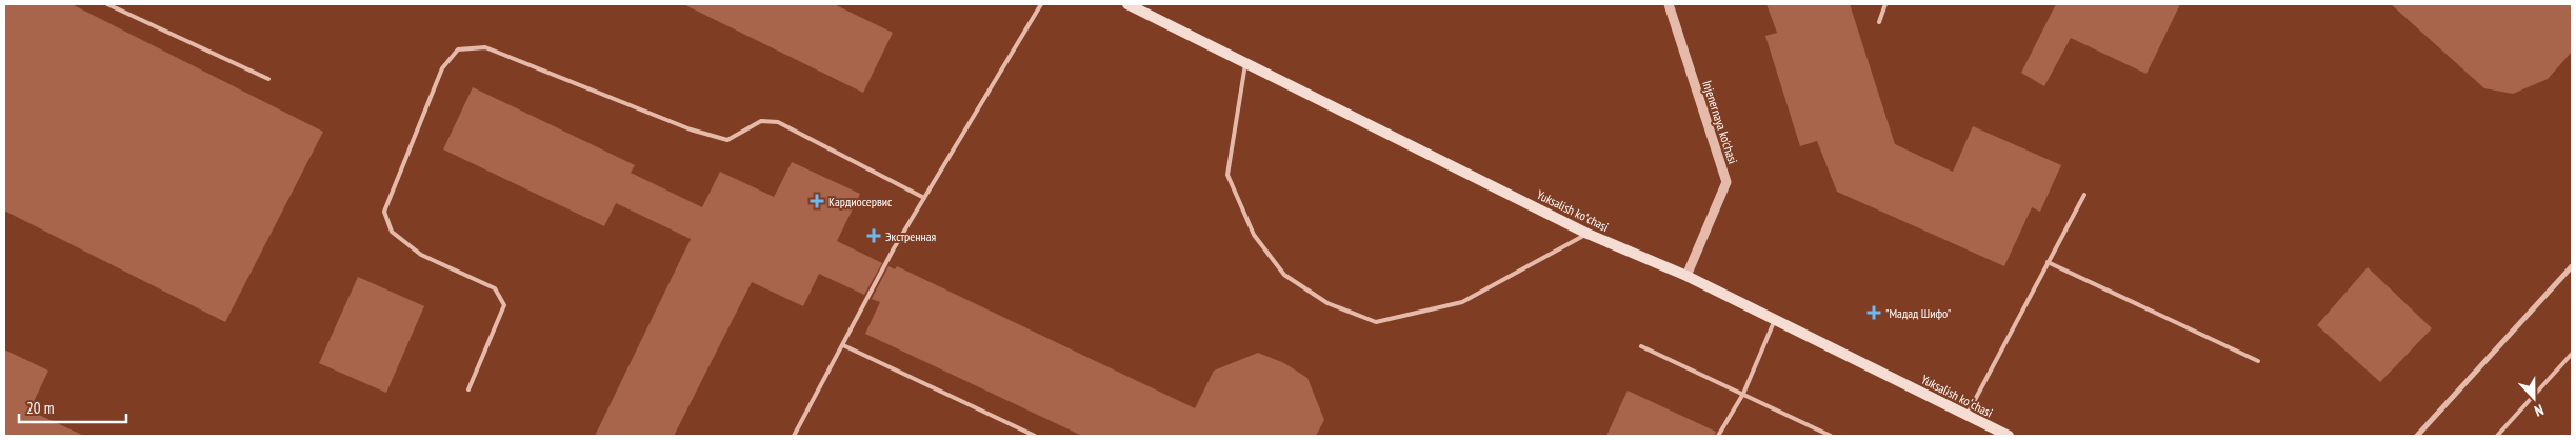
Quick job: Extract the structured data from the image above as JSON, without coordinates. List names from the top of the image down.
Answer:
{
  "streets": {
    "main road": ["Yuksalish koʻchasi"],
    "street": ["Injenernaya ko'chasi"]
  },
  "crossings": [
    ["Injenernaya ko'chasi", "Yuksalish koʻchasi"]
  ],
  "places": {
    "health": ["Кардиосервис", "Экстренная", "\"Мадад Шифо\""]
  },
  "scale_bar": "20 m",
  "north": "bottom"
}
